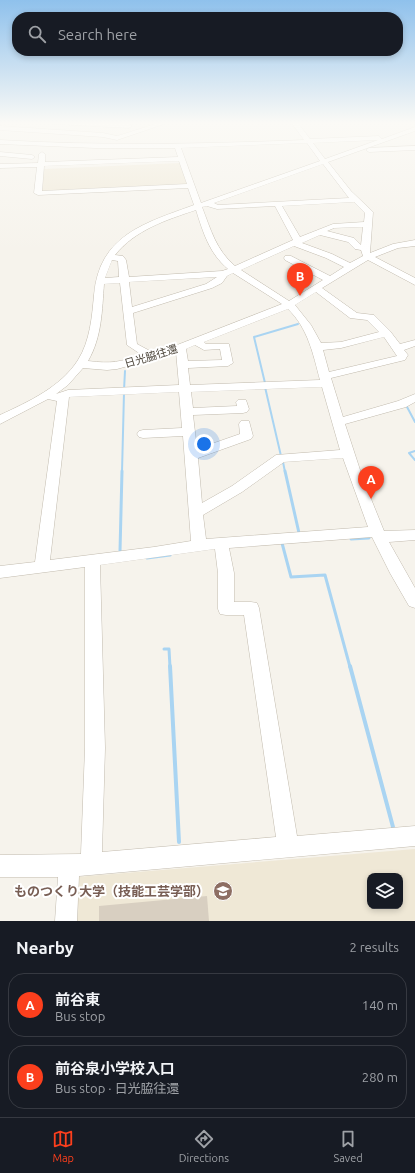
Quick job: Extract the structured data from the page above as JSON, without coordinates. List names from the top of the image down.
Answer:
{
  "streets": {
    "street": ["日光脇往還"]
  },
  "places": {
    "school or university": ["ものつくり大学（技能工芸学部）"]
  },
  "page": {
    "search": "Search here",
    "pins": ["B", "A"],
    "heading": ["Nearby", "2 results"],
    "list": [
      {
        "mark": "A",
        "name": "前谷東",
        "note": "Bus stop",
        "value": "140 m"
      },
      {
        "mark": "B",
        "name": "前谷泉小学校入口",
        "note": "Bus stop · 日光脇往還",
        "value": "280 m"
      }
    ],
    "nav": ["Map", "Directions", "Saved"]
  }
}
